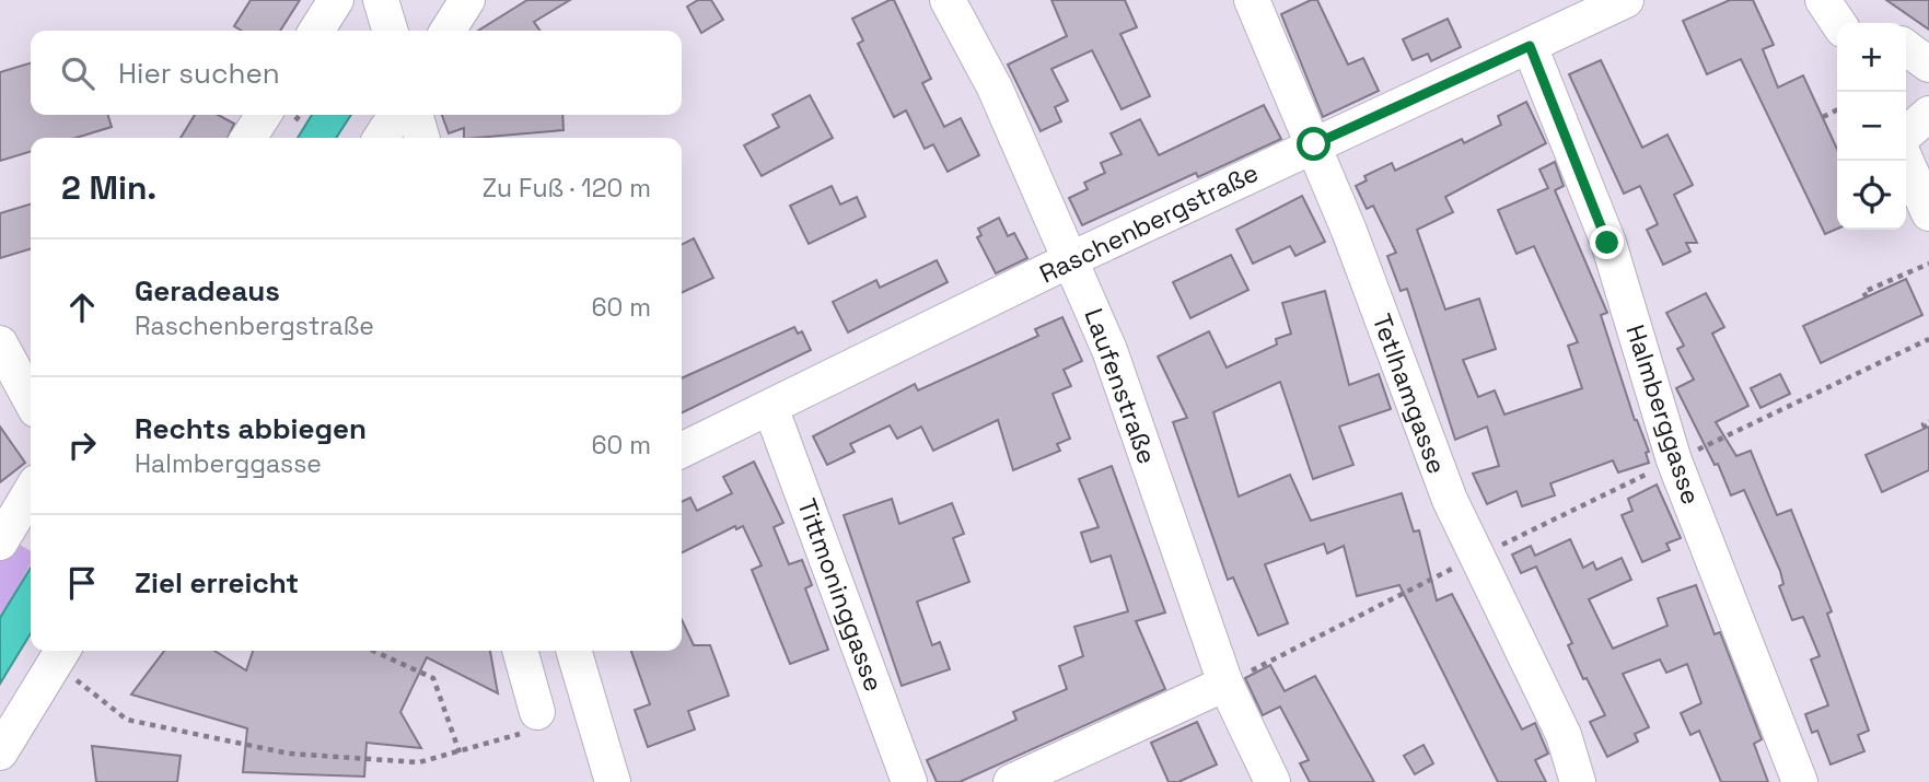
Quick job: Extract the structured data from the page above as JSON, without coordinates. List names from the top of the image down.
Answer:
{
  "streets": {
    "street": [
      "Raschenbergstraße",
      "Laufenstraße",
      "Tetlhamgasse",
      "Halmberggasse",
      "Tittmoninggasse"
    ]
  },
  "crossings": [
    ["Raschenbergstraße", "Laufenstraße"],
    ["Raschenbergstraße", "Tetlhamgasse"],
    ["Raschenbergstraße", "Halmberggasse"],
    ["Raschenbergstraße", "Tittmoninggasse"]
  ],
  "page": {
    "map_buttons": ["+", "−"],
    "search": "Hier suchen",
    "heading": ["2 Min.", "Zu Fuß · 120 m"],
    "list": [
      ["Geradeaus", "Raschenbergstraße", "60 m"],
      ["Rechts abbiegen", "Halmberggasse", "60 m"],
      "Ziel erreicht"
    ]
  }
}
